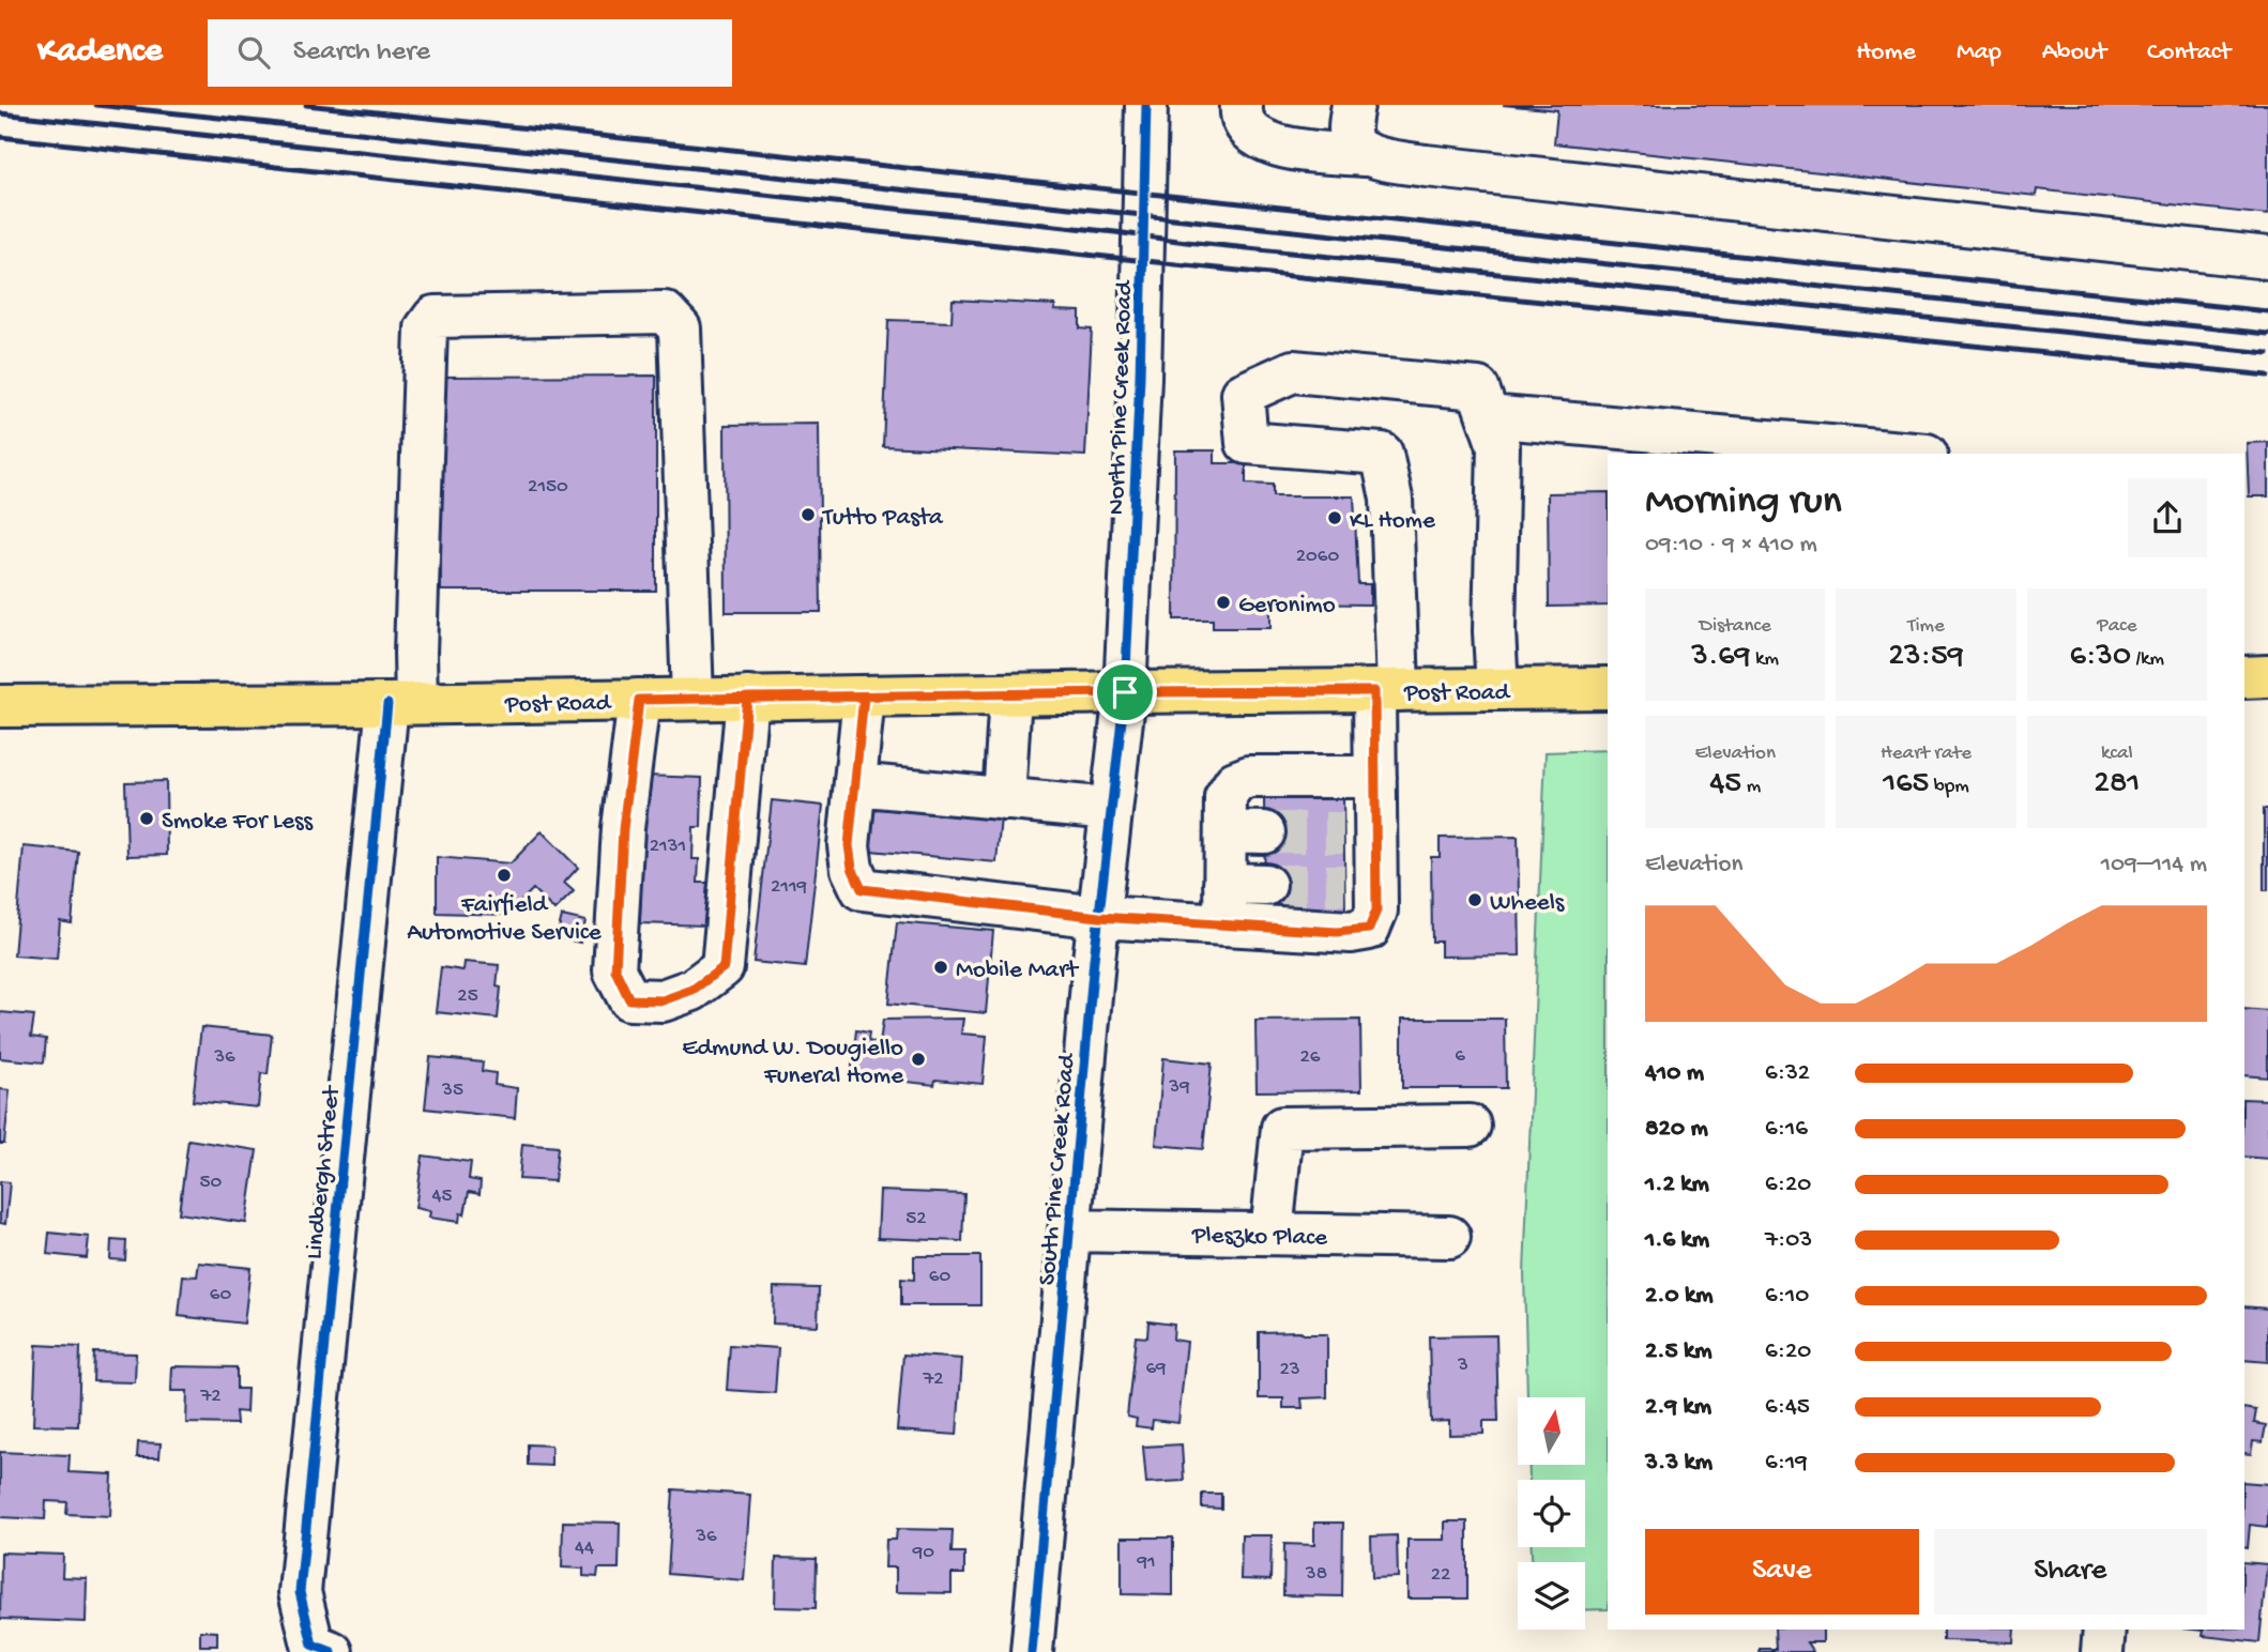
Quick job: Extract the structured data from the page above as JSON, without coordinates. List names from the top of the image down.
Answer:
{
  "streets": {
    "main road": ["Post Road"],
    "street": [
      "North Pine Creek Road",
      "South Pine Creek Road",
      "Lindbergh Street",
      "Pleszko Place"
    ]
  },
  "crossings": [
    ["North Pine Creek Road", "Post Road"],
    ["North Pine Creek Road", "South Pine Creek Road"],
    ["Post Road", "South Pine Creek Road"],
    ["Post Road", "Lindbergh Street"],
    ["South Pine Creek Road", "Pleszko Place"]
  ],
  "places": [
    "Tutto Pasta",
    "KL Home",
    "Geronimo",
    "Smoke For Less",
    "Fairfield Automotive Service",
    "Wheels",
    "Mobile Mart",
    "Edmund W. Dougiello Funeral Home"
  ],
  "house_numbers": [
    "2150",
    "2060",
    "2131",
    "2119",
    "25",
    "6",
    "36",
    "26",
    "39",
    "35",
    "50",
    "45",
    "52",
    "60",
    "60",
    "3",
    "69",
    "23",
    "72",
    "72",
    "36",
    "44",
    "90",
    "91",
    "38",
    "22"
  ],
  "north": "top",
  "page": {
    "header": "Kadence",
    "search": "Search here",
    "nav": [
      "Home",
      "Map",
      "About",
      "Contact"
    ],
    "heading": ["Morning run", "09:10 · 9 × 410 m"],
    "stats": [
      ["Distance", "3.69 km"],
      ["Time", "23:59"],
      ["Pace", "6:30 /km"],
      ["Elevation", "45 m"],
      ["Heart rate", "165 bpm"],
      ["kcal", "281"]
    ],
    "chart": ["Elevation", "109–114 m"],
    "list": [
      {
        "name": "410 m",
        "note": "6:32"
      },
      {
        "name": "820 m",
        "note": "6:16"
      },
      {
        "name": "1.2 km",
        "note": "6:20"
      },
      {
        "name": "1.6 km",
        "note": "7:03"
      },
      {
        "name": "2.0 km",
        "note": "6:10"
      },
      {
        "name": "2.5 km",
        "note": "6:20"
      },
      {
        "name": "2.9 km",
        "note": "6:45"
      },
      {
        "name": "3.3 km",
        "note": "6:19"
      }
    ],
    "buttons": ["Save", "Share"]
  }
}
